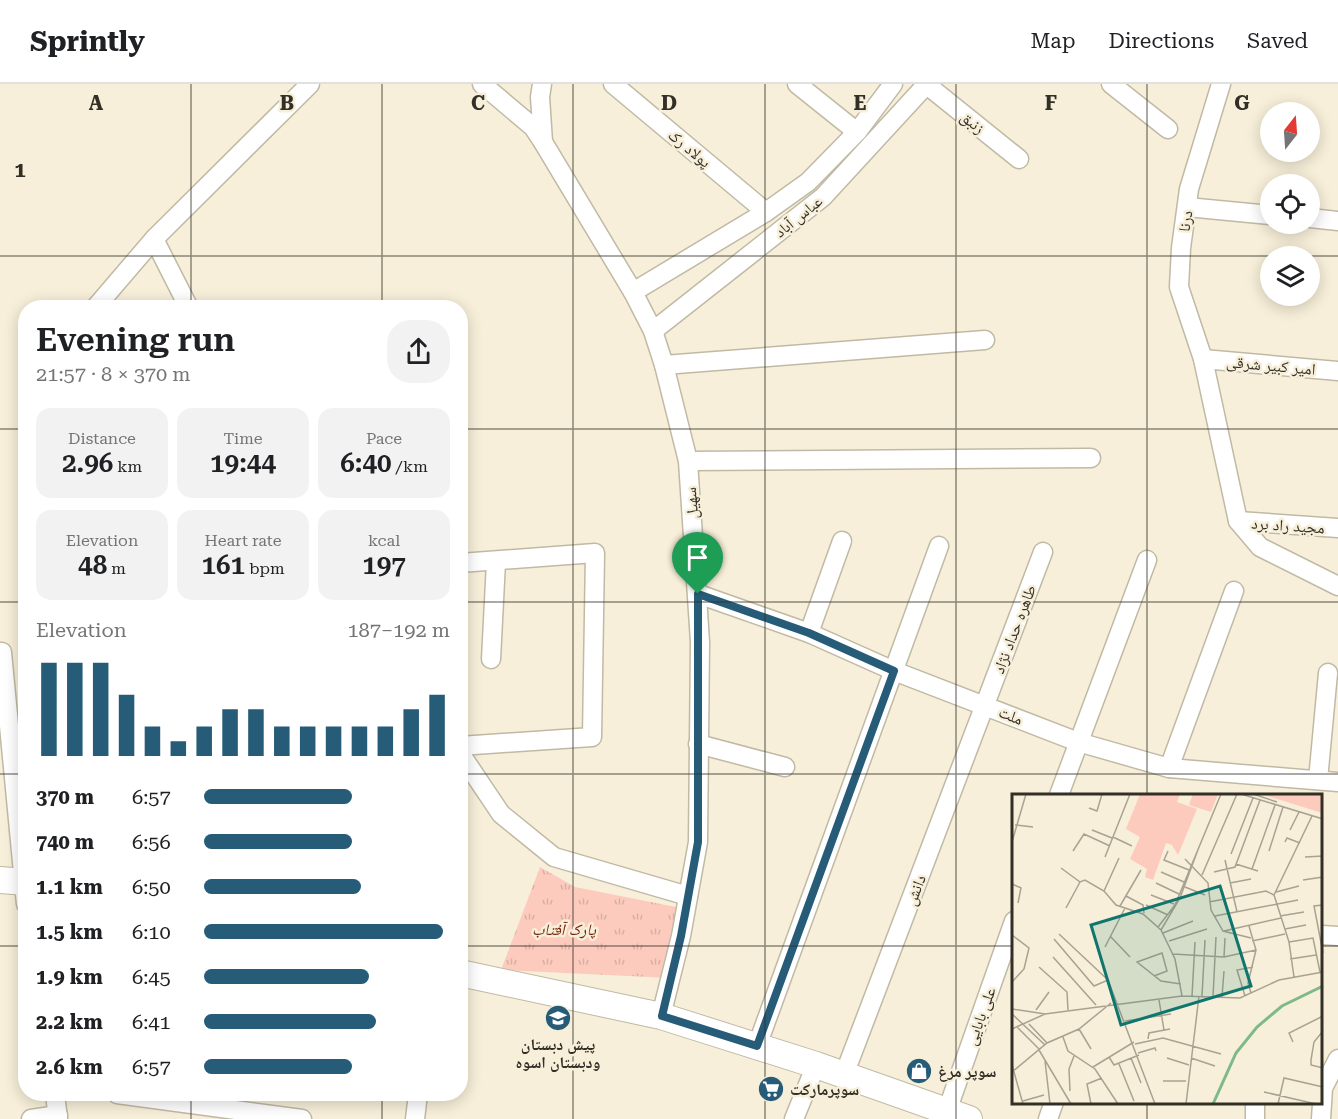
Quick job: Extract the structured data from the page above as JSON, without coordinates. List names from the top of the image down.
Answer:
{
  "streets": {
    "street": [
      "زنبق",
      "پولاد رک",
      "عباس آباد",
      "درنا",
      "امیر کبیر شرقی",
      "سهیل",
      "مجید راد برد",
      "طاهره حداد نژاد",
      "ملت",
      "دانش",
      "علی بابایی"
    ]
  },
  "crossings": [
    ["زنبق", "عباس آباد"],
    ["پولاد رک", "عباس آباد"],
    ["عباس آباد", "سهیل"],
    ["درنا", "امیر کبیر شرقی"],
    ["درنا", "مجید راد برد"],
    ["سهیل", "ملت"],
    ["طاهره حداد نژاد", "ملت"],
    ["طاهره حداد نژاد", "دانش"],
    ["ملت", "دانش"]
  ],
  "parks": ["پارک آفتاب"],
  "places": {
    "school or university": ["پیش دبستان ودبستان اسوه"],
    "shop": ["سوپر مرغ"],
    "supermarket": ["سوپرمارکت"]
  },
  "north": "top",
  "page": {
    "header": "Sprintly",
    "nav": ["Map", "Directions", "Saved"],
    "heading": ["Evening run", "21:57 · 8 × 370 m"],
    "stats": [
      ["Distance", "2.96 km"],
      ["Time", "19:44"],
      ["Pace", "6:40 /km"],
      ["Elevation", "48 m"],
      ["Heart rate", "161 bpm"],
      ["kcal", "197"]
    ],
    "chart": ["Elevation", "187–192 m"],
    "list": [
      {
        "name": "370 m",
        "note": "6:57"
      },
      {
        "name": "740 m",
        "note": "6:56"
      },
      {
        "name": "1.1 km",
        "note": "6:50"
      },
      {
        "name": "1.5 km",
        "note": "6:10"
      },
      {
        "name": "1.9 km",
        "note": "6:45"
      },
      {
        "name": "2.2 km",
        "note": "6:41"
      },
      {
        "name": "2.6 km",
        "note": "6:57"
      }
    ]
  },
  "grid": {
    "columns": [
      "A",
      "B",
      "C",
      "D",
      "E",
      "F",
      "G"
    ],
    "rows": ["1"]
  }
}
